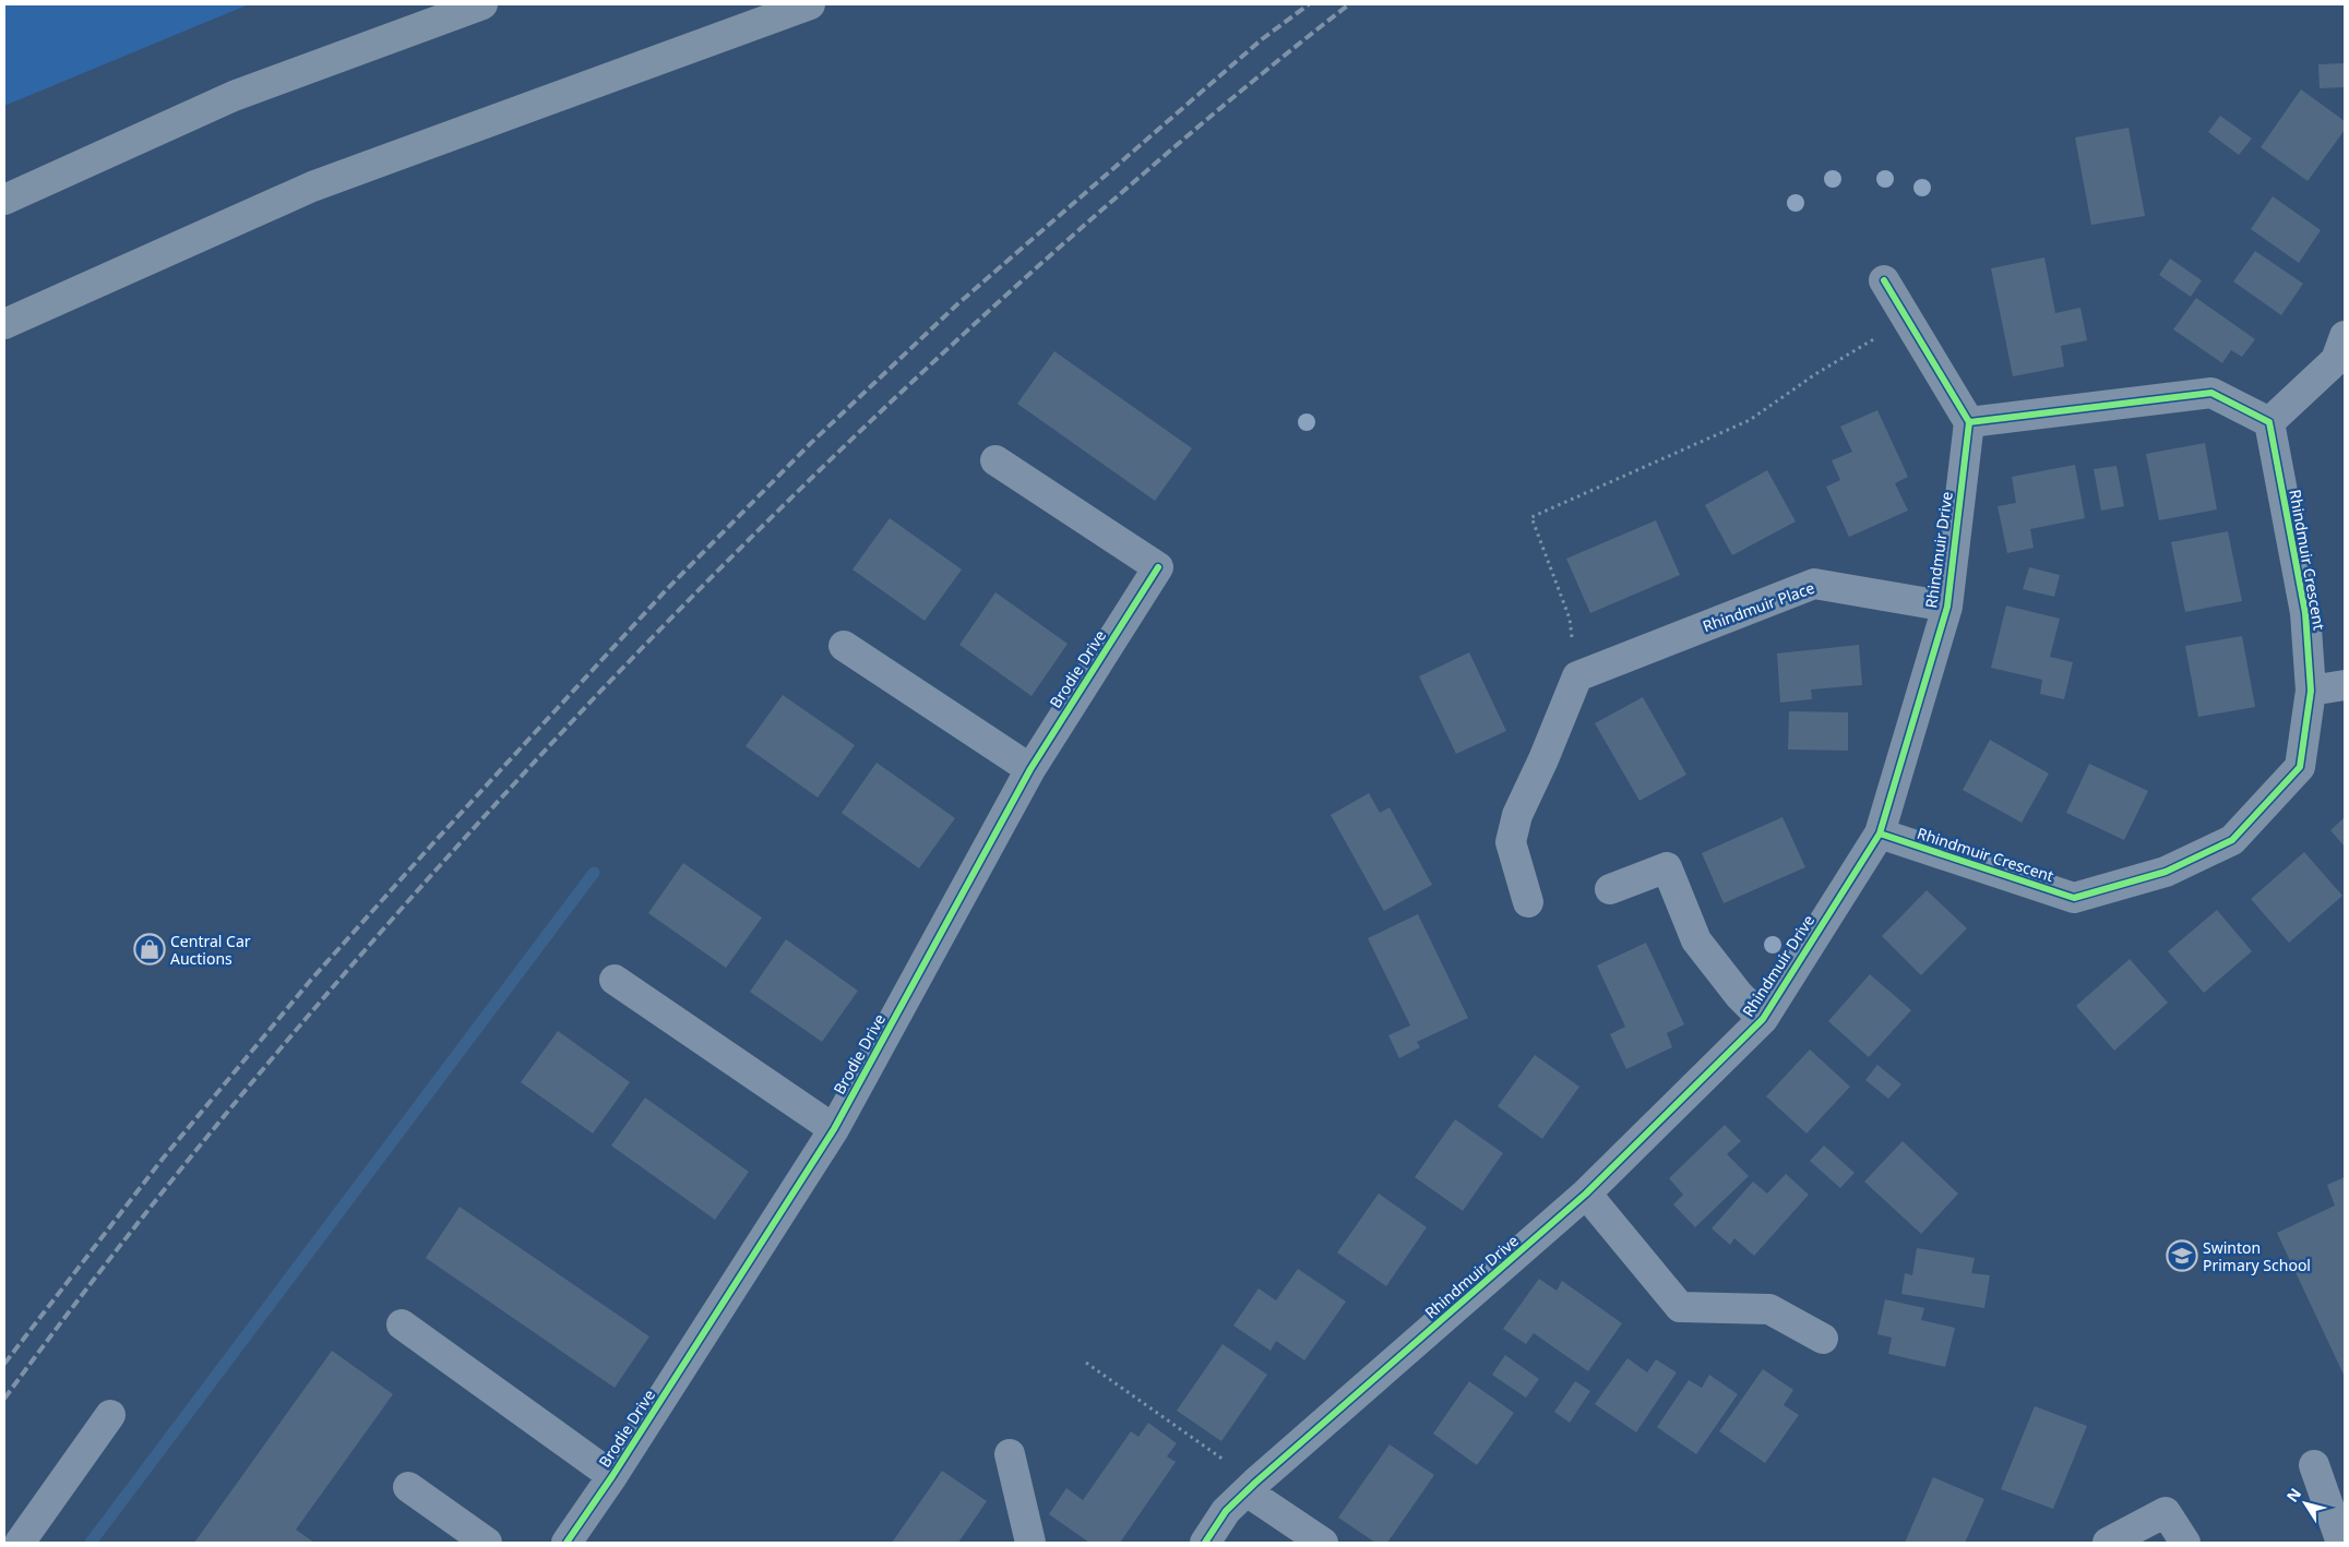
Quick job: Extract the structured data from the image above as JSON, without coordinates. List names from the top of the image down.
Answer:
{
  "streets": {
    "street": [
      "Rhindmuir Drive",
      "Rhindmuir Crescent",
      "Rhindmuir Place",
      "Brodie Drive"
    ]
  },
  "crossings": [
    ["Rhindmuir Drive", "Rhindmuir Crescent"],
    ["Rhindmuir Drive", "Rhindmuir Place"]
  ],
  "places": {
    "shop": ["Central Car Auctions"],
    "school or university": ["Swinton Primary School"]
  },
  "north": "top left"
}
